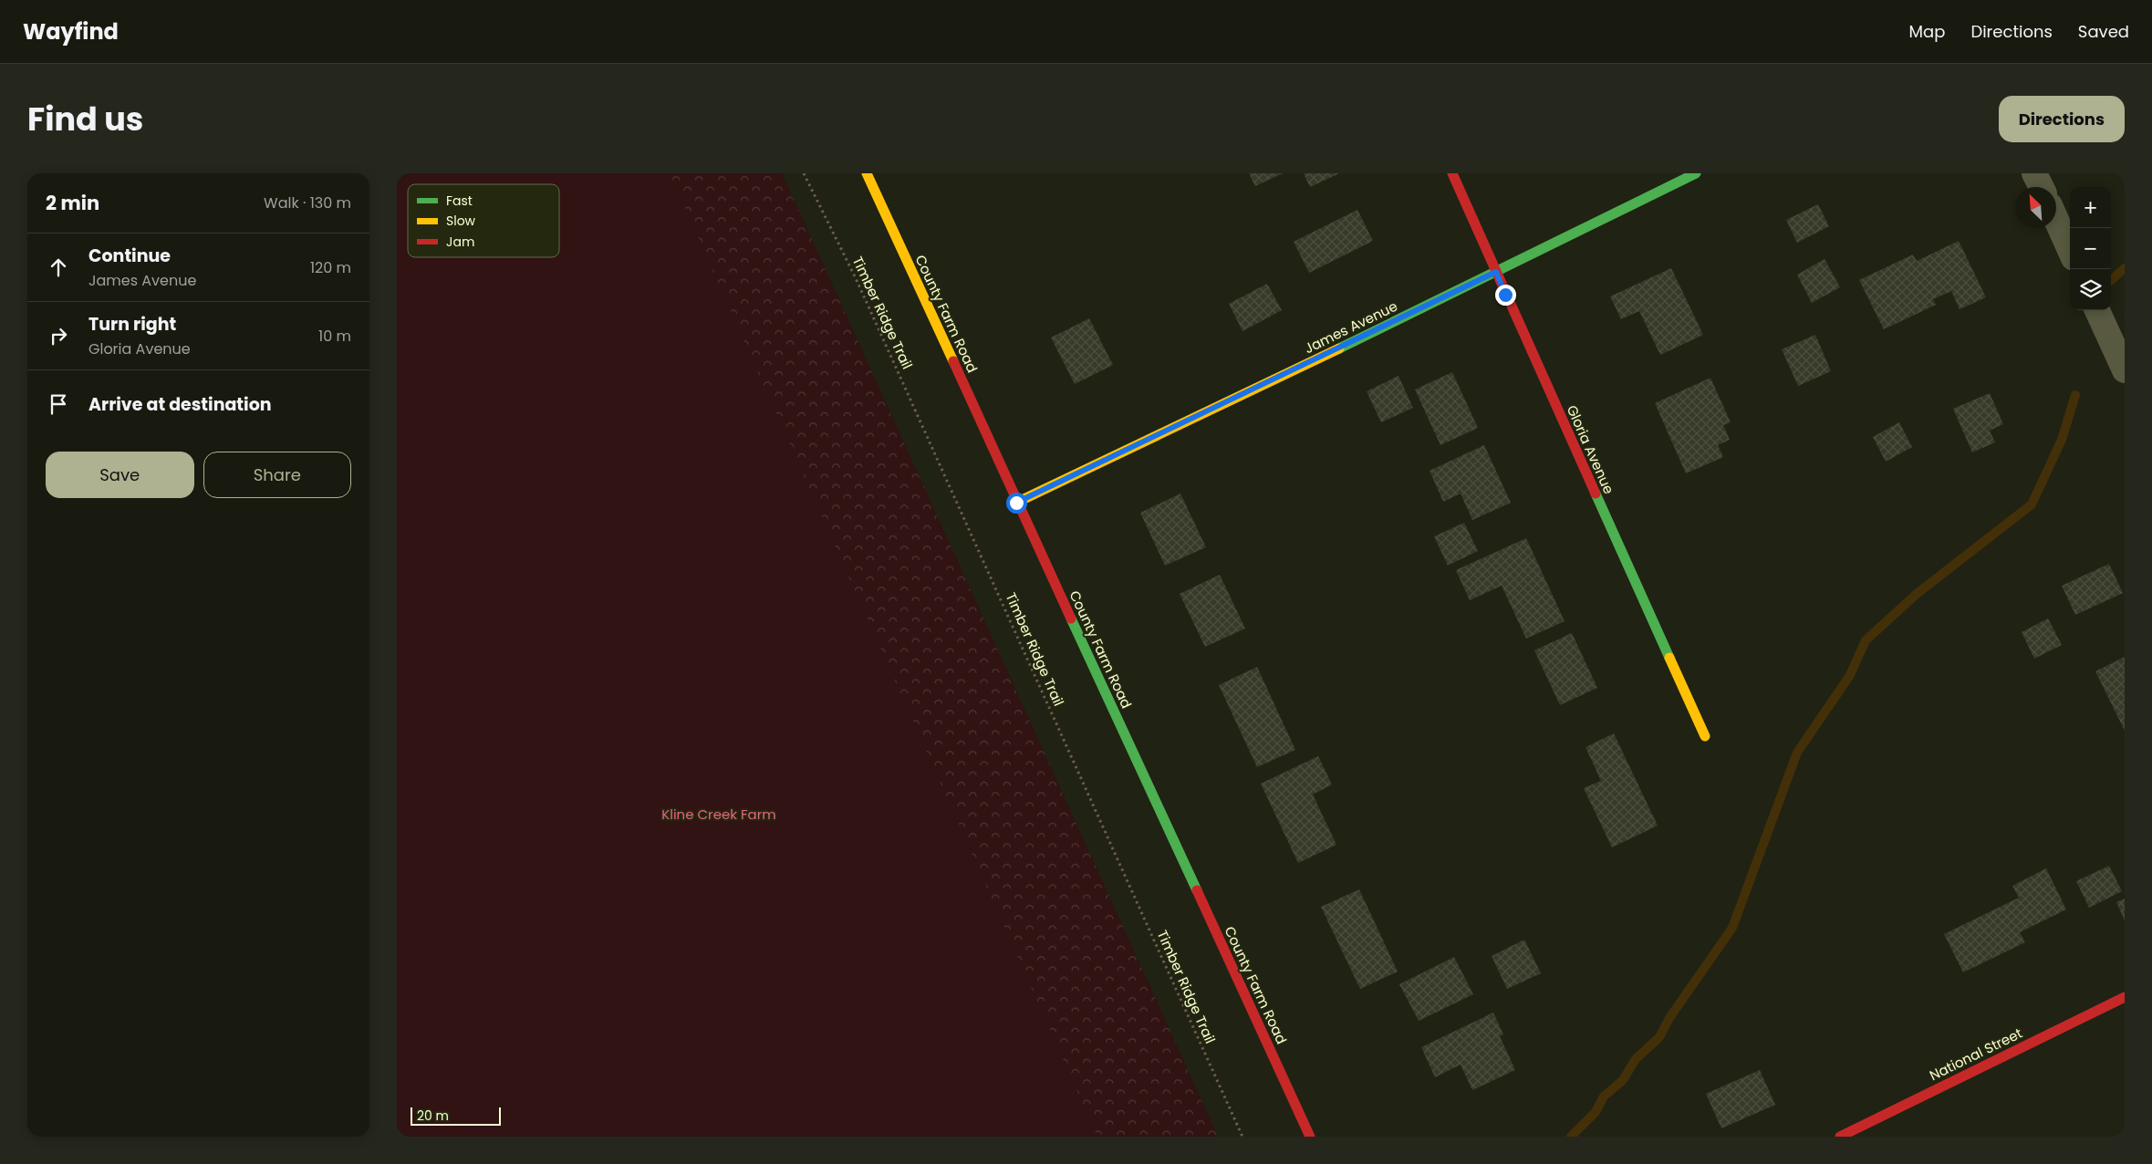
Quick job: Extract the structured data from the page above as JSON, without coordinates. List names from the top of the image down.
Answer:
{
  "streets": {
    "street": [
      "County Farm Road",
      "James Avenue",
      "Gloria Avenue",
      "National Street"
    ],
    "path": ["Timber Ridge Trail"]
  },
  "crossings": [
    ["County Farm Road", "James Avenue"],
    ["James Avenue", "Gloria Avenue"]
  ],
  "parks": ["Kline Creek Farm"],
  "legend": ["Fast", "Slow", "Jam"],
  "scale_bar": "20 m",
  "north": "top left",
  "page": {
    "header": "Wayfind",
    "nav": ["Map", "Directions", "Saved"],
    "title": "Find us",
    "buttons": [
      "Directions",
      ["Save", "Share"]
    ],
    "heading": ["2 min", "Walk · 130 m"],
    "map_buttons": ["+", "−"],
    "list": [
      ["Continue", "James Avenue", "120 m"],
      ["Turn right", "Gloria Avenue", "10 m"],
      "Arrive at destination"
    ],
    "scale": "20 m"
  }
}
